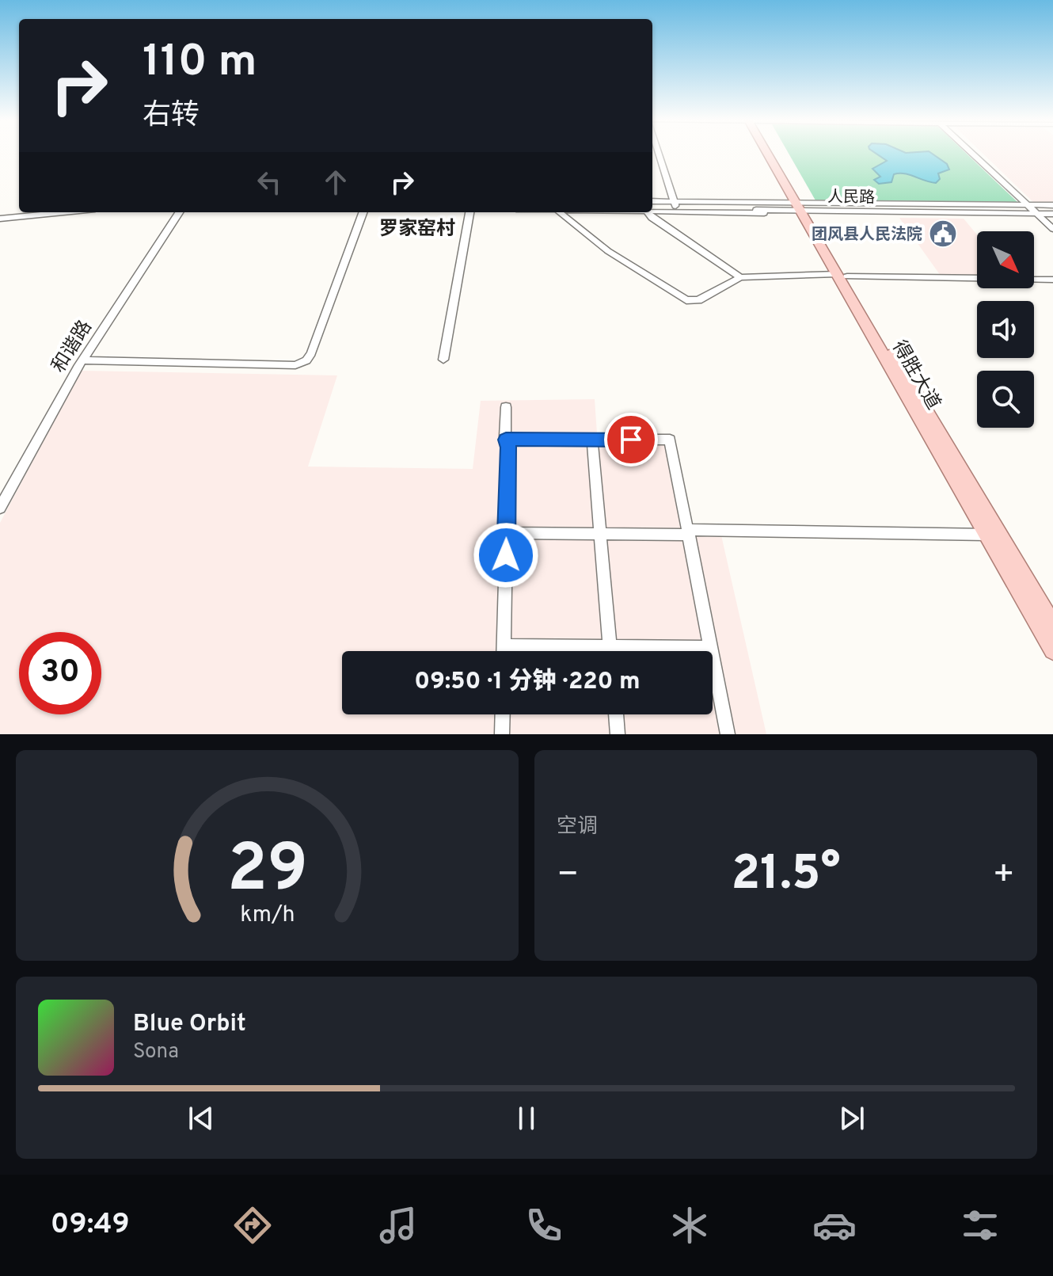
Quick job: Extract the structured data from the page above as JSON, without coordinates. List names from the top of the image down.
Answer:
{
  "streets": {
    "main road": ["得胜大道"],
    "street": ["人民路", "和谐路"]
  },
  "crossings": [
    ["人民路", "得胜大道"]
  ],
  "districts": ["罗家窑村"],
  "places": {
    "public building": ["团风县人民法院"]
  },
  "north": "bottom right",
  "page": {
    "turn": ["110 m", "右转"],
    "limit": "30",
    "trip": "09:50 · 1 分钟 · 220 m",
    "tile": "空调",
    "heat": ["−", "21.5°", "+"],
    "song": ["Blue Orbit", "Sona"],
    "tabs": "09:49",
    "gauge": ["29", "km/h"]
  }
}
